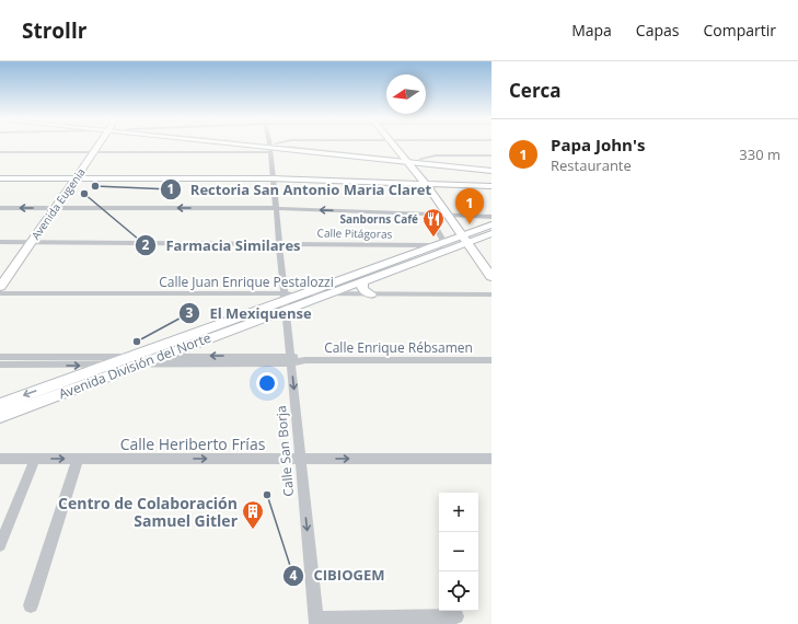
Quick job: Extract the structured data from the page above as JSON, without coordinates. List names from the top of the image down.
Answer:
{
  "streets": {
    "main road": ["Avenida Eugenia", "Avenida División del Norte"],
    "street": [
      "Calle Pitágoras",
      "Calle Juan Enrique Pestalozzi",
      "Calle Enrique Rébsamen",
      "Calle Heriberto Frías",
      "Calle San Borja"
    ]
  },
  "crossings": [
    ["Avenida Eugenia", "Calle Pitágoras"],
    ["Calle Pitágoras", "Avenida División del Norte"],
    ["Calle Pitágoras", "Calle San Borja"],
    ["Calle Juan Enrique Pestalozzi", "Avenida División del Norte"],
    ["Calle Juan Enrique Pestalozzi", "Calle San Borja"],
    ["Calle Enrique Rébsamen", "Avenida División del Norte"],
    ["Calle Enrique Rébsamen", "Calle San Borja"],
    ["Avenida División del Norte", "Calle San Borja"],
    ["Calle Heriberto Frías", "Calle San Borja"]
  ],
  "one_way": ["Calle Heriberto Frías", "Calle San Borja"],
  "places": {
    "other": [
      "Rectoria San Antonio Maria Claret",
      "Farmacia Similares",
      "El Mexiquense",
      "CIBIOGEM"
    ],
    "restaurant": ["Sanborns Café"],
    "building": ["Centro de Colaboración Samuel Gitler"]
  },
  "north": "left",
  "page": {
    "header": "Strollr",
    "nav": ["Mapa", "Capas", "Compartir"],
    "heading": "Cerca",
    "list": [
      {
        "mark": "1",
        "name": "Papa John's",
        "note": "Restaurante",
        "value": "330 m"
      }
    ],
    "pins": "1",
    "map_buttons": ["+", "−"]
  }
}
